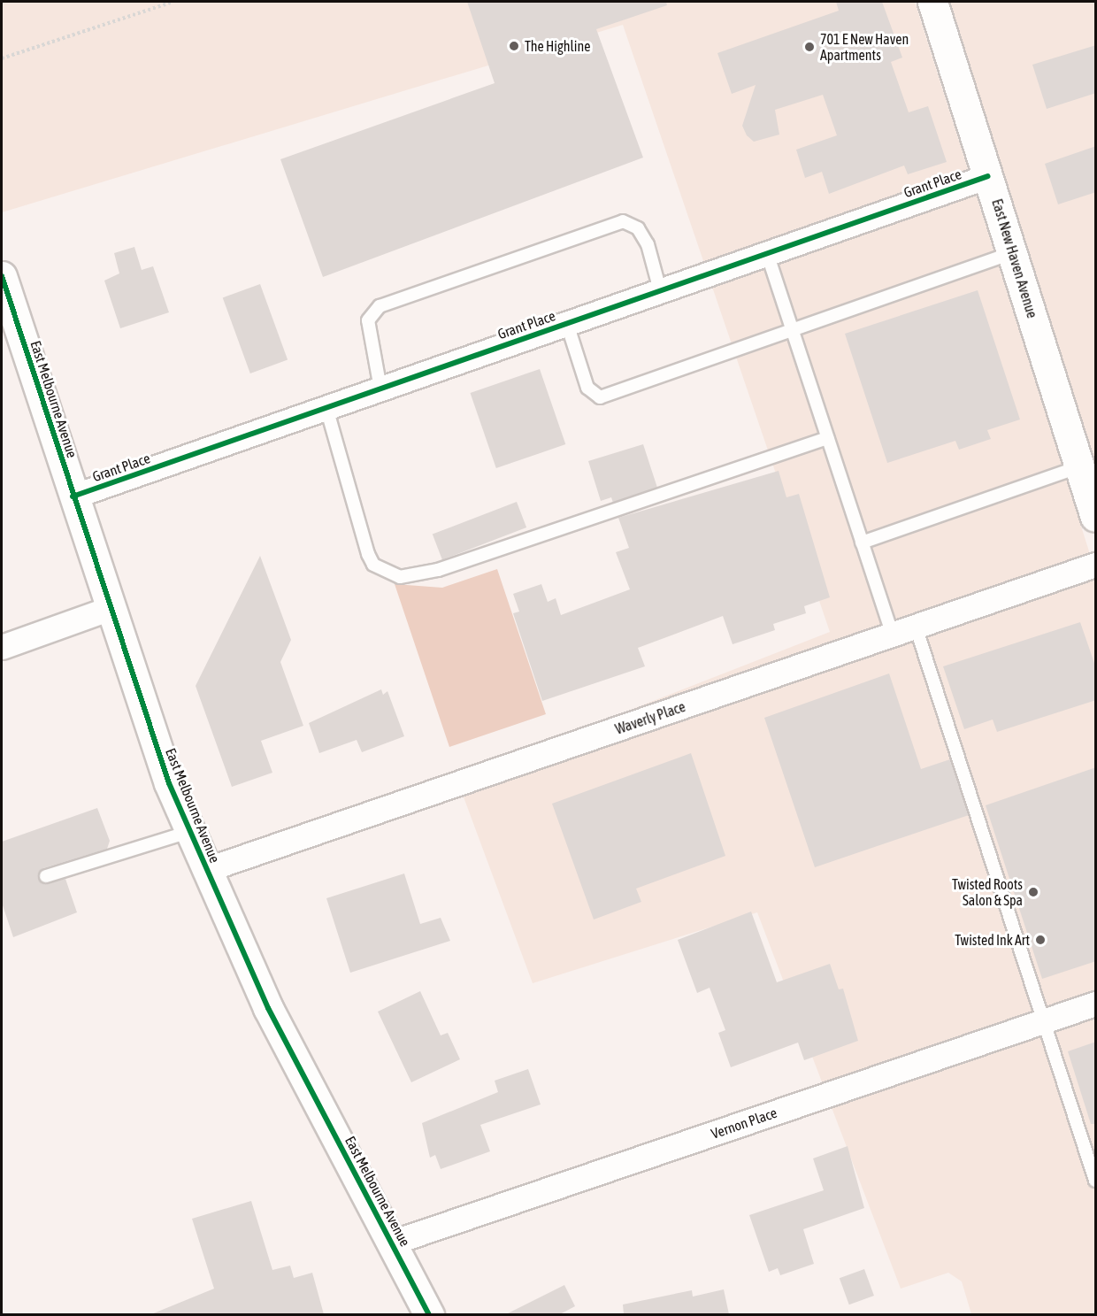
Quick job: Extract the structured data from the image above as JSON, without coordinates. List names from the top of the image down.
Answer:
{
  "streets": {
    "street": [
      "Grant Place",
      "East New Haven Avenue",
      "East Melbourne Avenue",
      "Waverly Place",
      "Vernon Place"
    ]
  },
  "crossings": [
    ["Grant Place", "East New Haven Avenue"],
    ["Grant Place", "East Melbourne Avenue"],
    ["East Melbourne Avenue", "Waverly Place"],
    ["East Melbourne Avenue", "Vernon Place"]
  ],
  "places": [
    "The Highline",
    "701 E New Haven Apartments",
    "Twisted Roots Salon & Spa",
    "Twisted Ink Art"
  ]
}
